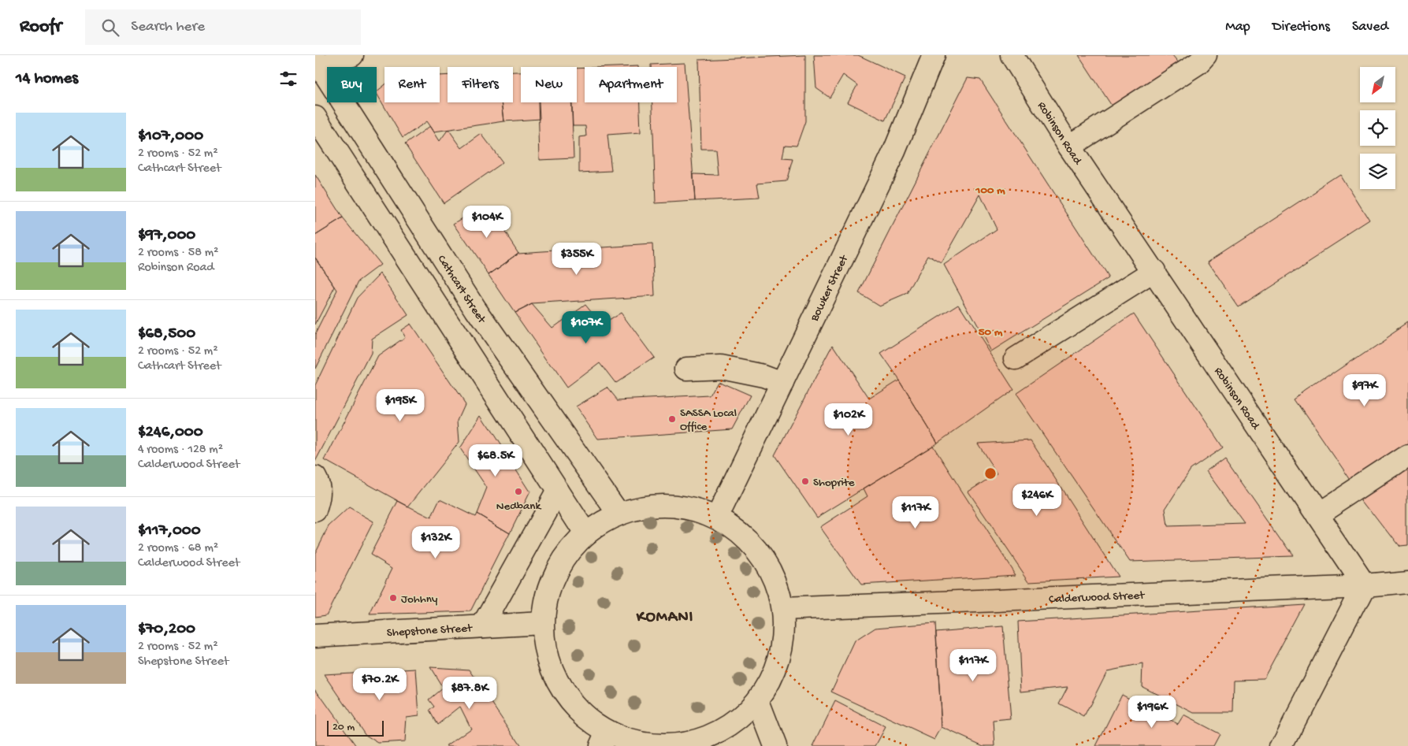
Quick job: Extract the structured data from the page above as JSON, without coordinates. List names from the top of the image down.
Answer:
{
  "streets": {
    "main road": [
      "Robinson Road",
      "Bowker Street",
      "Cathcart Street",
      "Calderwood Street",
      "Shepstone Street"
    ]
  },
  "crossings": [
    ["Robinson Road", "Calderwood Street"]
  ],
  "districts": ["KOMANI"],
  "places": [
    "SASSA Local Office",
    "Shoprite",
    "Nedbank",
    "Johhny"
  ],
  "scale_bar": "20 m",
  "north": "bottom left",
  "page": {
    "header": "Roofr",
    "search": "Search here",
    "nav": ["Map", "Directions", "Saved"],
    "heading": "14 homes",
    "chip": [
      "Buy",
      "Rent",
      "Filters",
      "New",
      "Apartment"
    ],
    "list": [
      {
        "name": "$107,000",
        "note": "2 rooms · 52 m² · Cathcart Street"
      },
      {
        "name": "$97,000",
        "note": "2 rooms · 58 m² · Robinson Road"
      },
      {
        "name": "$68,500",
        "note": "2 rooms · 52 m² · Cathcart Street"
      },
      {
        "name": "$246,000",
        "note": "4 rooms · 128 m² · Calderwood Street"
      },
      {
        "name": "$117,000",
        "note": "2 rooms · 68 m² · Calderwood Street"
      },
      {
        "name": "$70,200",
        "note": "2 rooms · 52 m² · Shepstone Street"
      }
    ],
    "price": [
      "$104K",
      "$355K",
      "$107K",
      "$97K",
      "$195K",
      "$102K",
      "$68.5K",
      "$246K",
      "$117K",
      "$132K",
      "$117K",
      "$70.2K",
      "$87.8K",
      "$196K"
    ],
    "scale": "20 m"
  },
  "rings": ["100 m", "50 m"]
}
